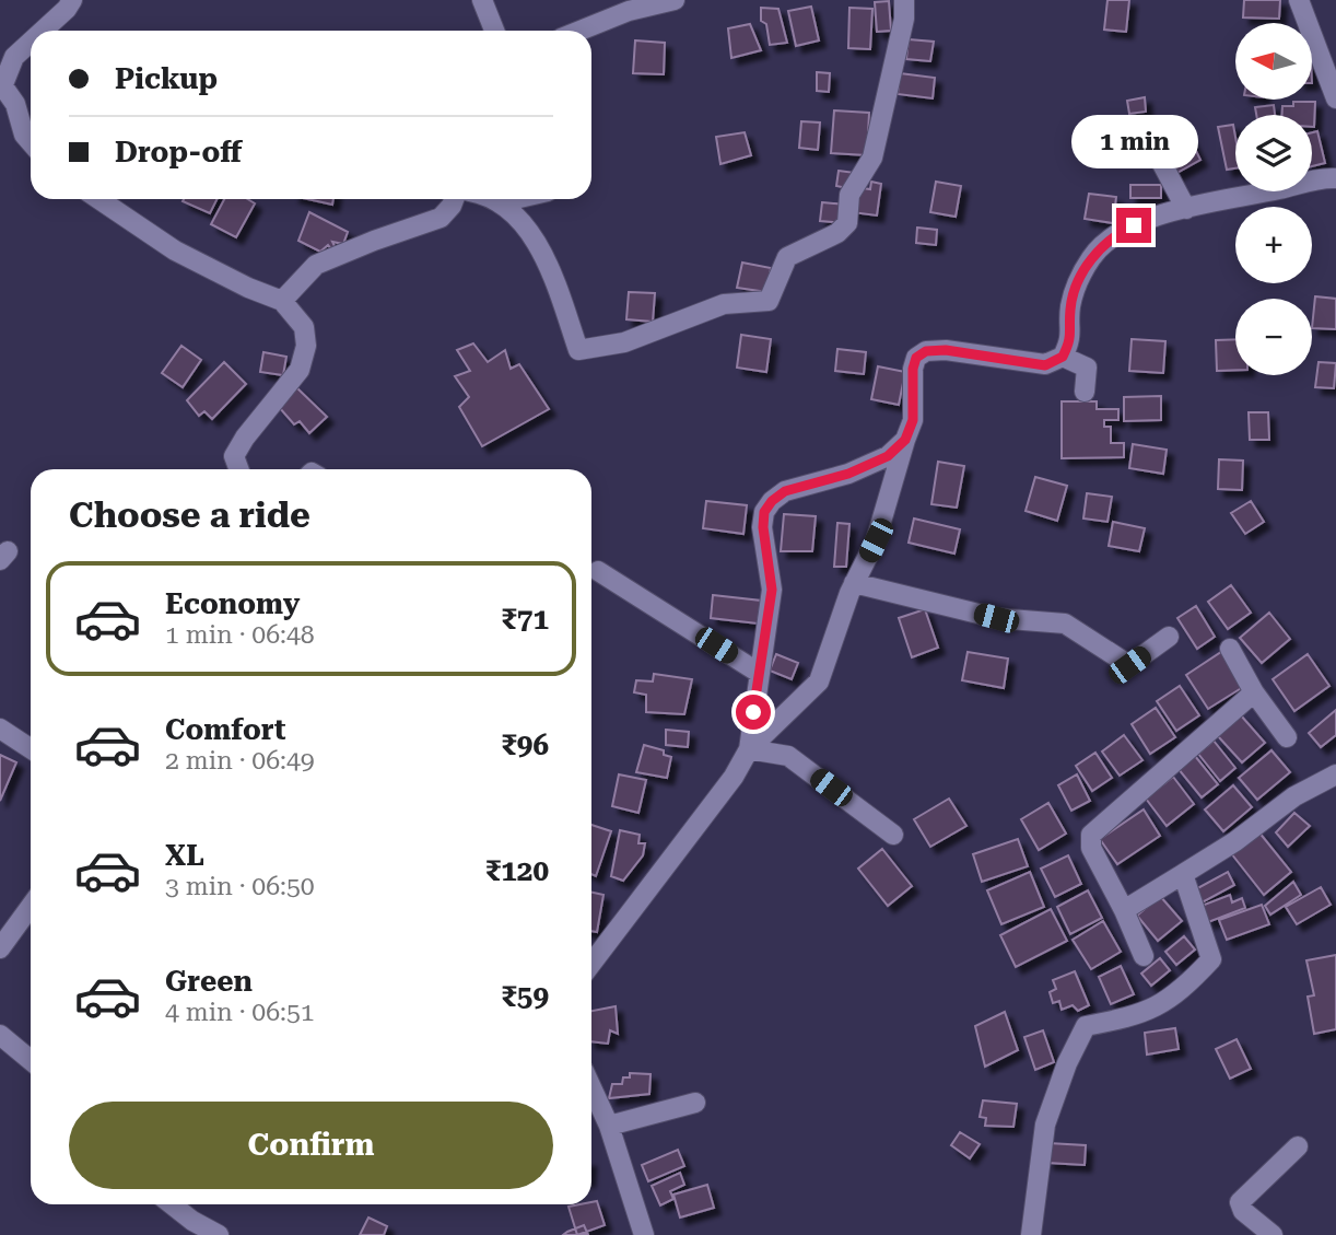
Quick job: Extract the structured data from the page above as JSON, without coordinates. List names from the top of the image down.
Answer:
{
  "north": "left",
  "page": {
    "map_buttons": ["+", "−"],
    "banner": ["Pickup", "Drop-off"],
    "bubble": "1 min",
    "heading": "Choose a ride",
    "list": [
      {
        "name": "Economy",
        "note": "1 min · 06:48",
        "value": "₹71"
      },
      {
        "name": "Comfort",
        "note": "2 min · 06:49",
        "value": "₹96"
      },
      {
        "name": "XL",
        "note": "3 min · 06:50",
        "value": "₹120"
      },
      {
        "name": "Green",
        "note": "4 min · 06:51",
        "value": "₹59"
      }
    ],
    "buttons": "Confirm"
  }
}
